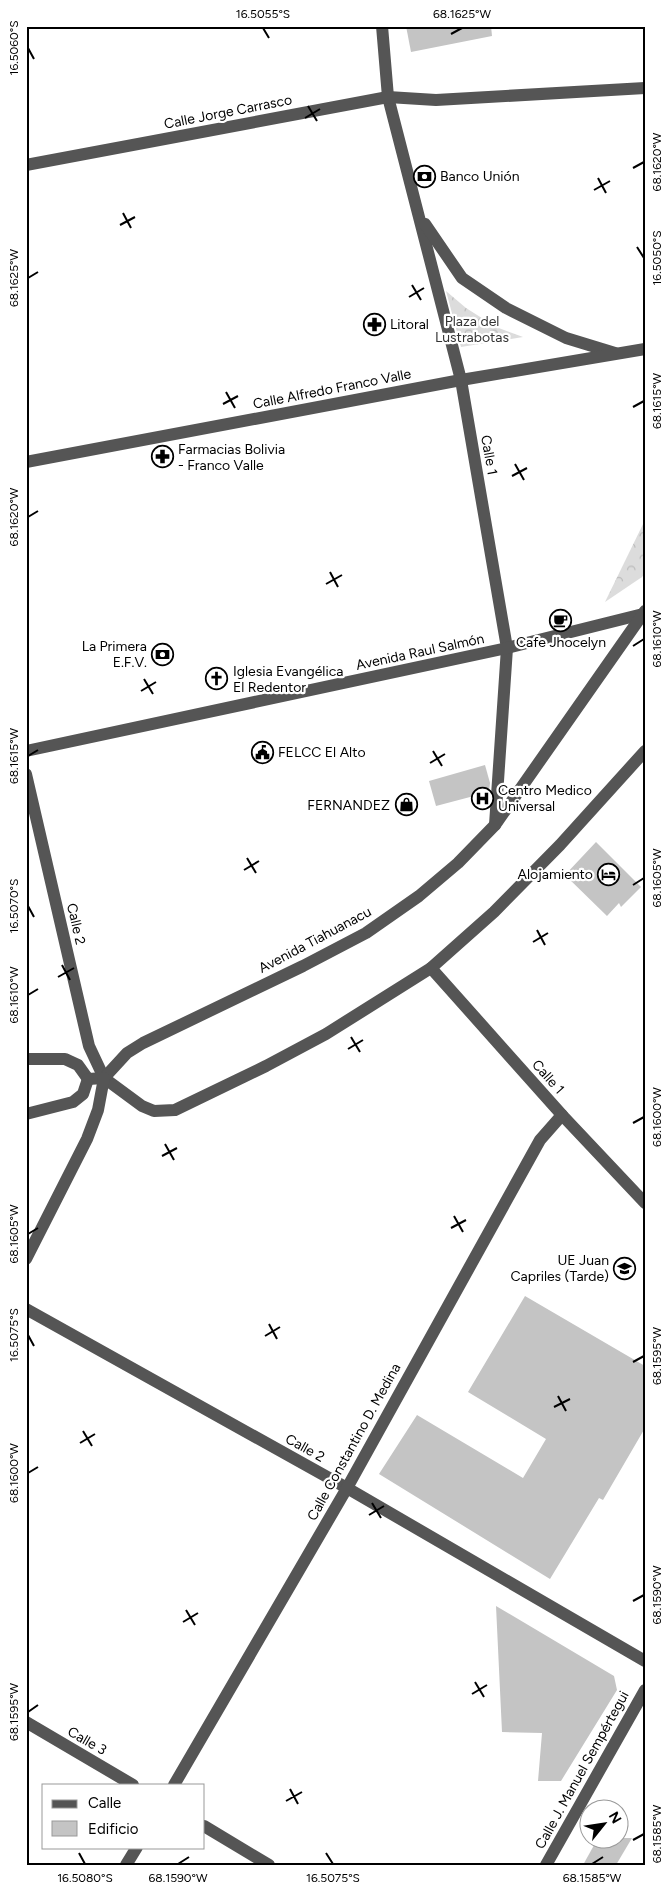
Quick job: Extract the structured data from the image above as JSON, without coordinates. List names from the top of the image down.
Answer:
{
  "streets": {
    "street": [
      "Calle Jorge Carrasco",
      "Calle Alfredo Franco Valle",
      "Calle 1",
      "Avenida Raul Salmón",
      "Calle 2",
      "Avenida Tiahuanacu",
      "Calle Constantino D. Medina",
      "Calle 3",
      "Calle J. Manuel Sempértegui"
    ]
  },
  "crossings": [
    ["Calle Jorge Carrasco", "Calle 1"],
    ["Calle Alfredo Franco Valle", "Calle 1"],
    ["Calle 1", "Avenida Raul Salmón"],
    ["Calle 1", "Avenida Tiahuanacu"],
    ["Calle 1", "Calle Constantino D. Medina"],
    ["Avenida Raul Salmón", "Avenida Tiahuanacu"],
    ["Calle 2", "Avenida Tiahuanacu"],
    ["Calle 2", "Calle Constantino D. Medina"]
  ],
  "parks": ["Plaza del Lustrabotas"],
  "places": {
    "bank": ["Banco Unión", "La Primera E.F.V."],
    "pharmacy": ["Litoral", "Farmacias Bolivia - Franco Valle"],
    "cafe": ["Cafe Jhocelyn"],
    "church": ["Iglesia Evangélica El Redentor"],
    "public building": ["FELCC El Alto"],
    "hospital": ["Centro Medico Universal"],
    "shop": ["FERNANDEZ"],
    "hotel": ["Alojamiento"],
    "school or university": ["UE Juan Capriles (Tarde)"]
  },
  "legend": ["Calle", "Edificio"],
  "north": "top right",
  "coordinates": [
    "16.5055°S",
    "68.1625°W",
    "16.5060°S",
    "68.1620°W",
    "16.5050°S",
    "68.1615°W",
    "68.1610°W",
    "68.1605°W",
    "16.5070°S",
    "68.1600°W",
    "16.5075°S",
    "68.1595°W",
    "68.1590°W",
    "68.1585°W",
    "16.5080°S"
  ]
}
